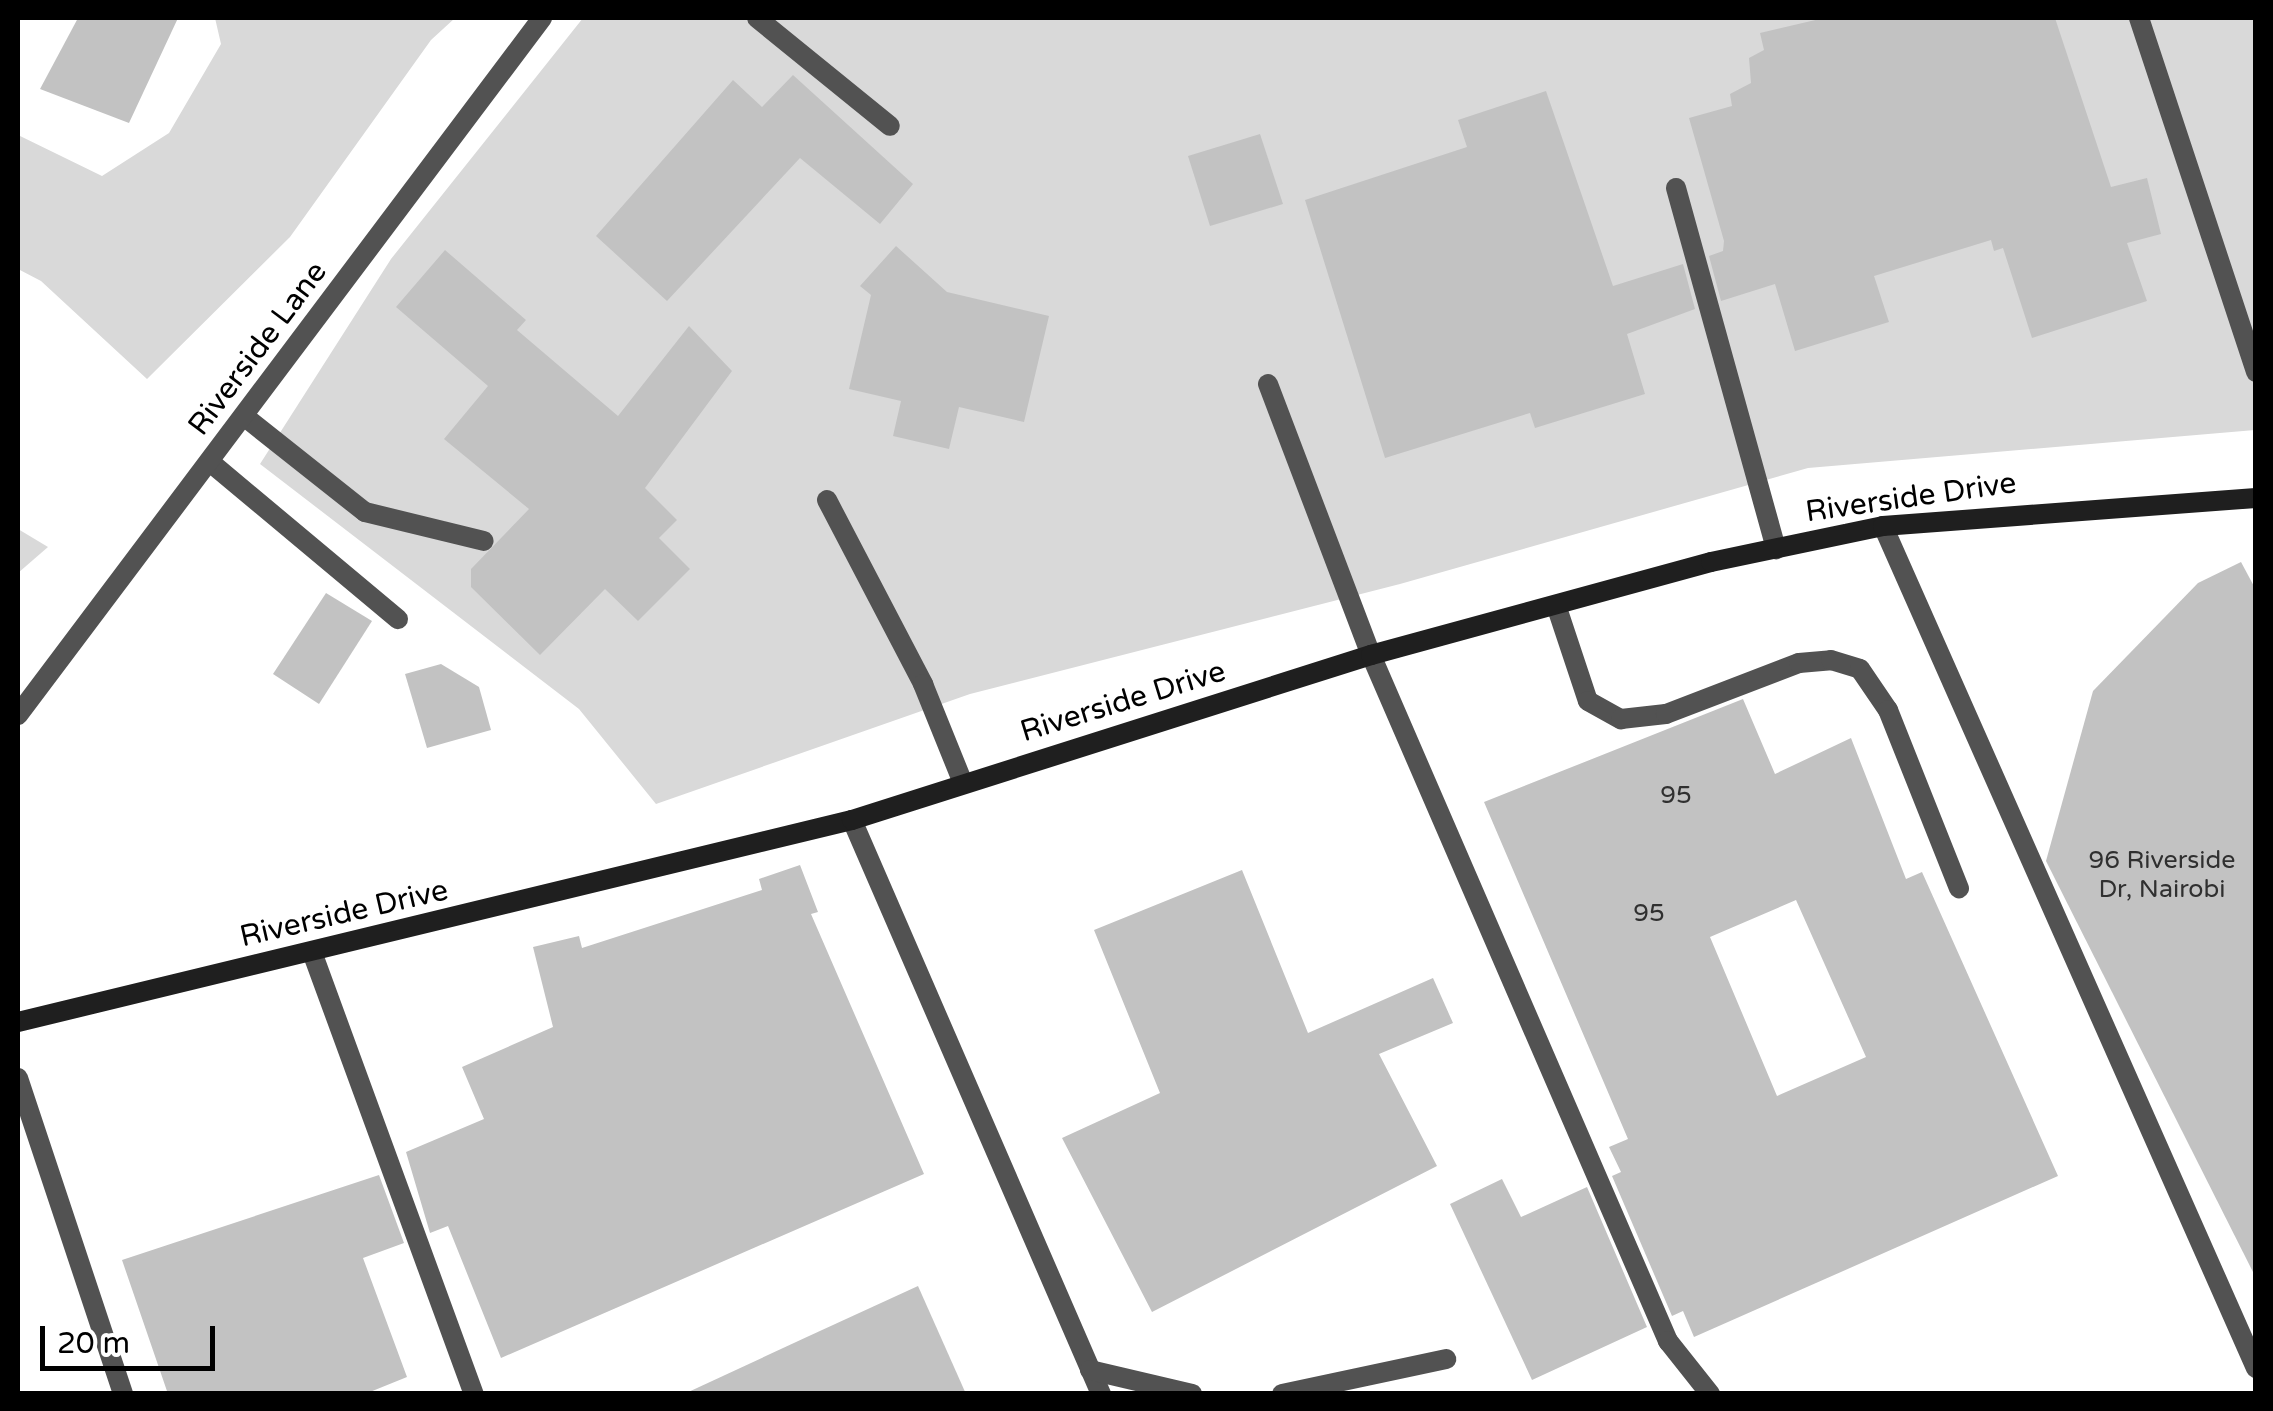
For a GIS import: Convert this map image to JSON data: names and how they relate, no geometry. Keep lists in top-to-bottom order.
{
  "streets": {
    "street": ["Riverside Lane", "Riverside Drive"]
  },
  "house_numbers": ["95", "96 Riverside Dr, Nairobi", "95"],
  "scale_bar": "20 m"
}
